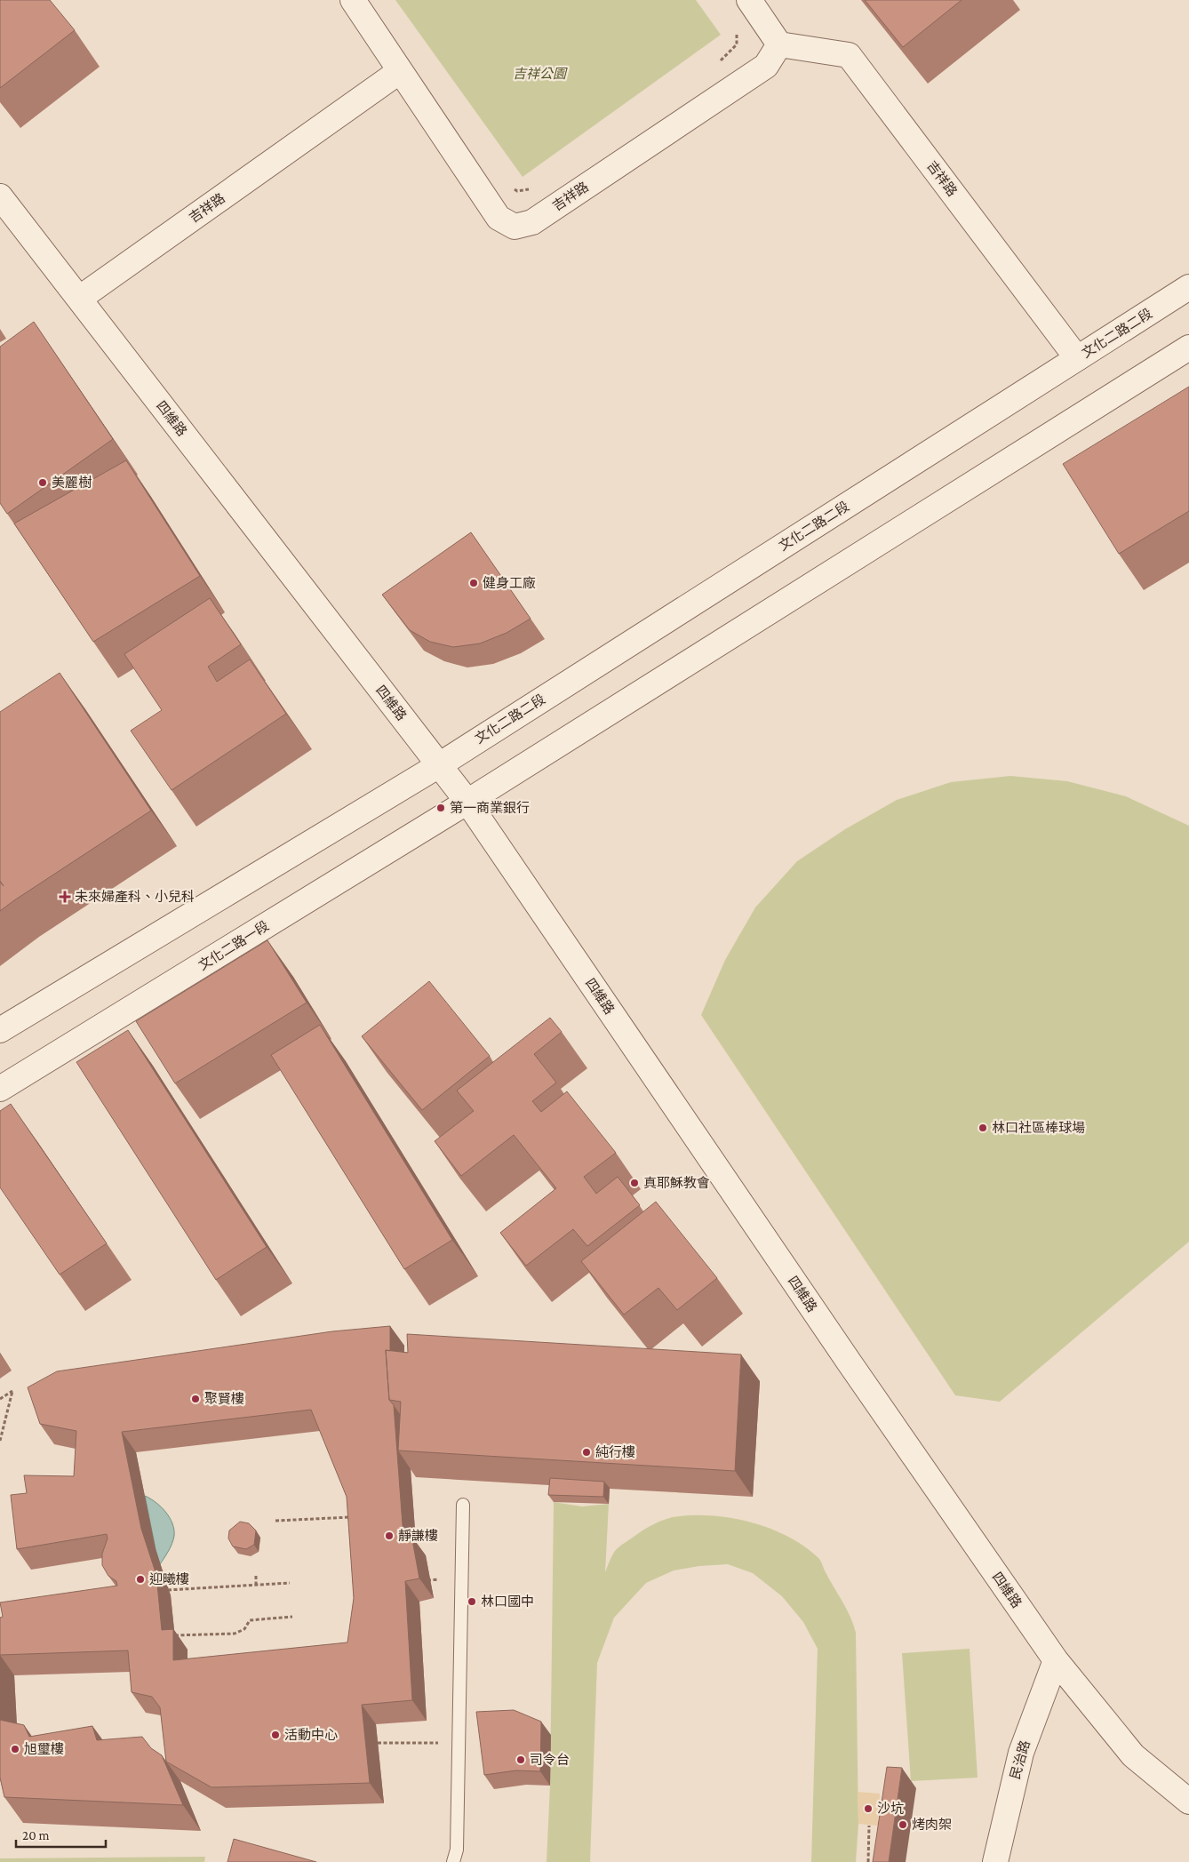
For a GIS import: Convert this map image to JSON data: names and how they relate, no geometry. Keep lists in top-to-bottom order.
{
  "streets": {
    "street": [
      "吉祥路",
      "文化二路二段",
      "四維路",
      "文化二路一段",
      "民治路"
    ]
  },
  "crossings": [
    ["吉祥路", "文化二路二段"],
    ["吉祥路", "四維路"],
    ["文化二路二段", "四維路"],
    ["四維路", "文化二路一段"],
    ["四維路", "民治路"]
  ],
  "parks": ["吉祥公園"],
  "places": {
    "other": [
      "美麗樹",
      "健身工廠",
      "第一商業銀行",
      "林口社區棒球場",
      "真耶穌教會",
      "聚賢樓",
      "純行樓",
      "靜謙樓",
      "迎曦樓",
      "林口國中",
      "活動中心",
      "旭璽樓",
      "司令台",
      "沙坑",
      "烤肉架"
    ],
    "health": ["未來婦產科、小兒科"]
  },
  "scale_bar": "20 m"
}
